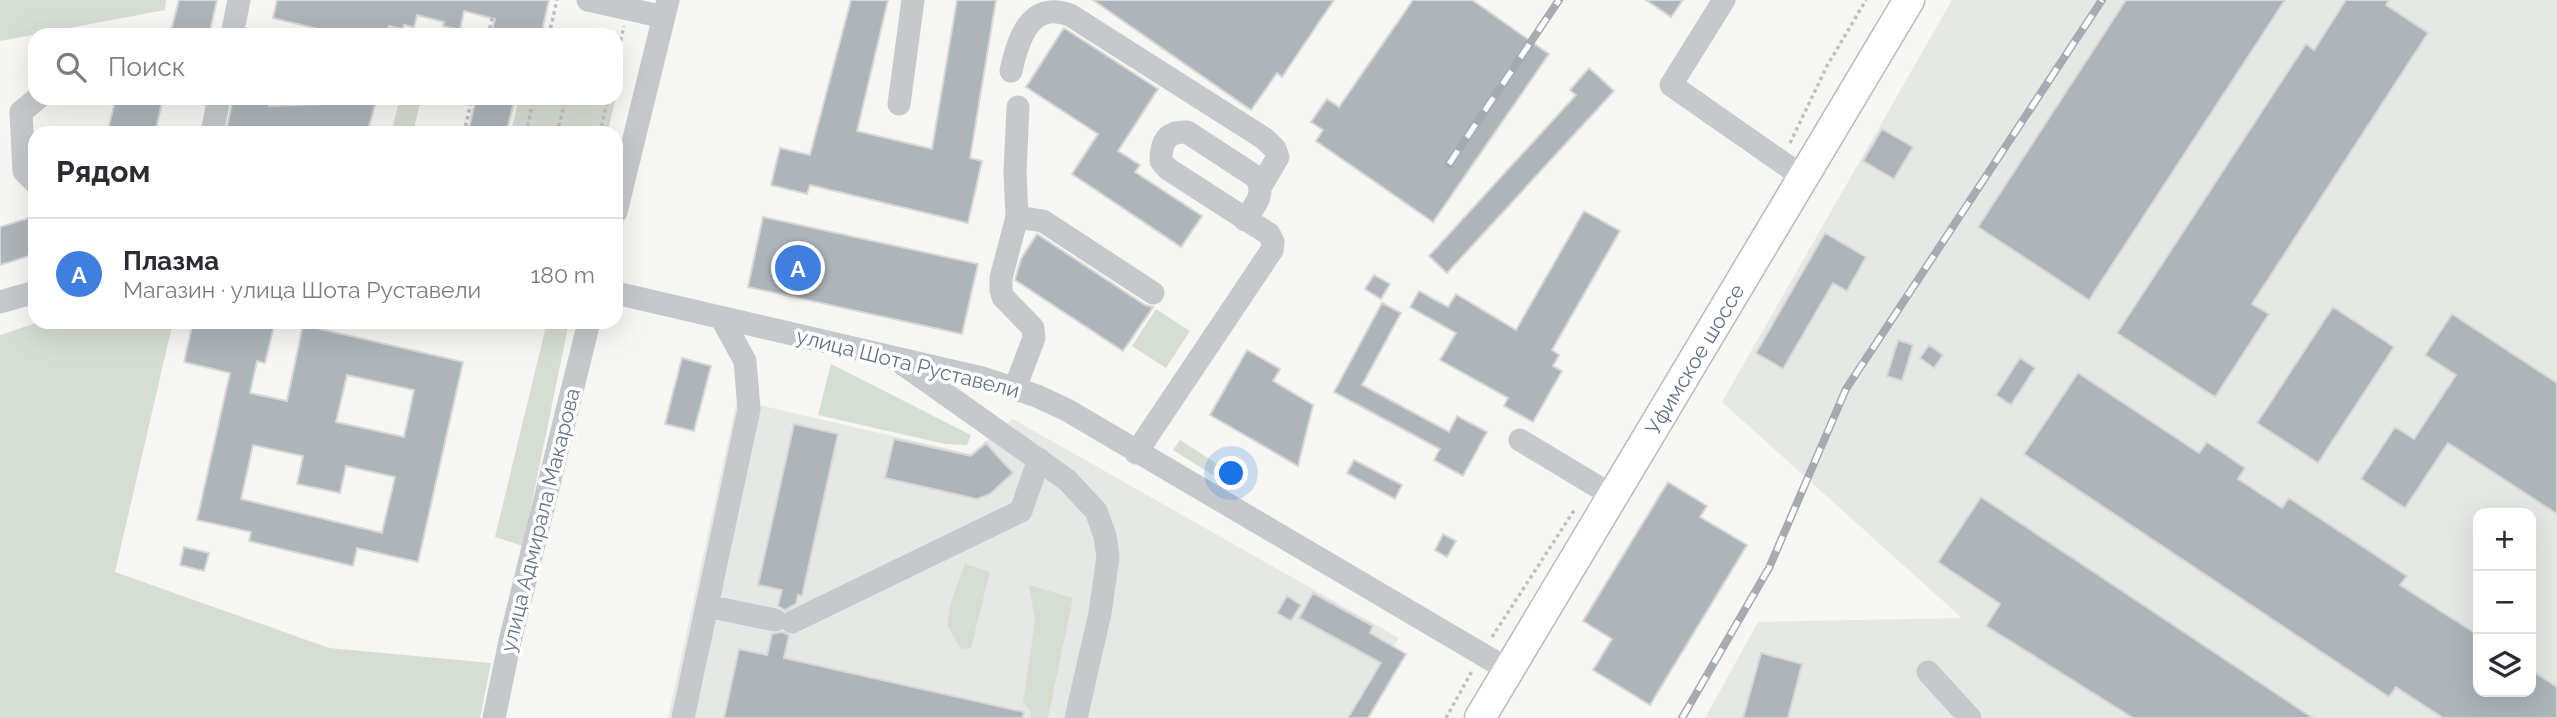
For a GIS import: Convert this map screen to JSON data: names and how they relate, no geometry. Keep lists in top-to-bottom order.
{
  "streets": {
    "main road": ["Уфимское шоссе"],
    "street": ["улица Шота Руставели", "улица Адмирала Макарова"]
  },
  "crossings": [
    ["Уфимское шоссе", "улица Шота Руставели"]
  ],
  "page": {
    "search": "Поиск",
    "heading": "Рядом",
    "list": [
      {
        "mark": "A",
        "name": "Плазма",
        "note": "Магазин · улица Шота Руставели",
        "value": "180 m"
      }
    ],
    "pins": "A",
    "map_buttons": ["+", "−"]
  }
}
